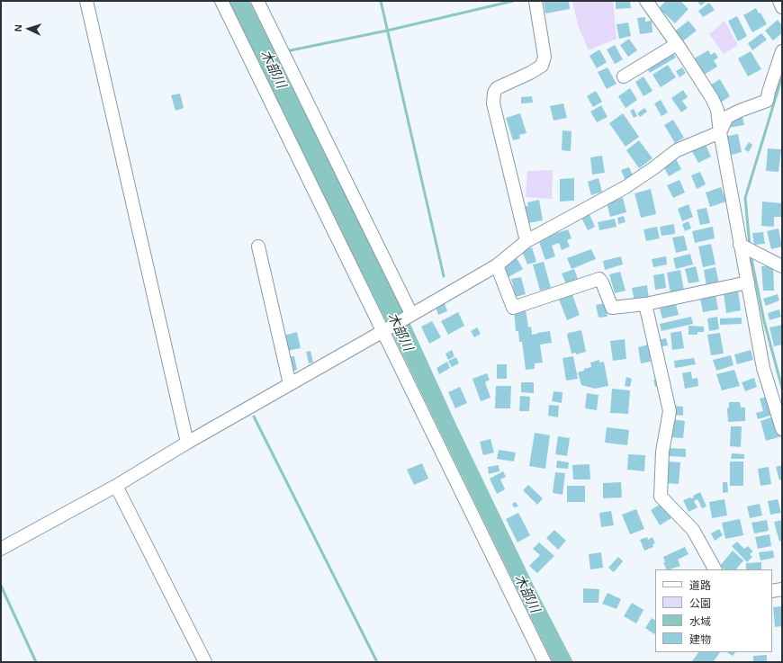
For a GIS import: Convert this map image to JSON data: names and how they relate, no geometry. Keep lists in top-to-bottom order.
{
  "water": ["木部川"],
  "legend": [
    "道路",
    "公園",
    "水域",
    "建物"
  ],
  "north": "left"
}
